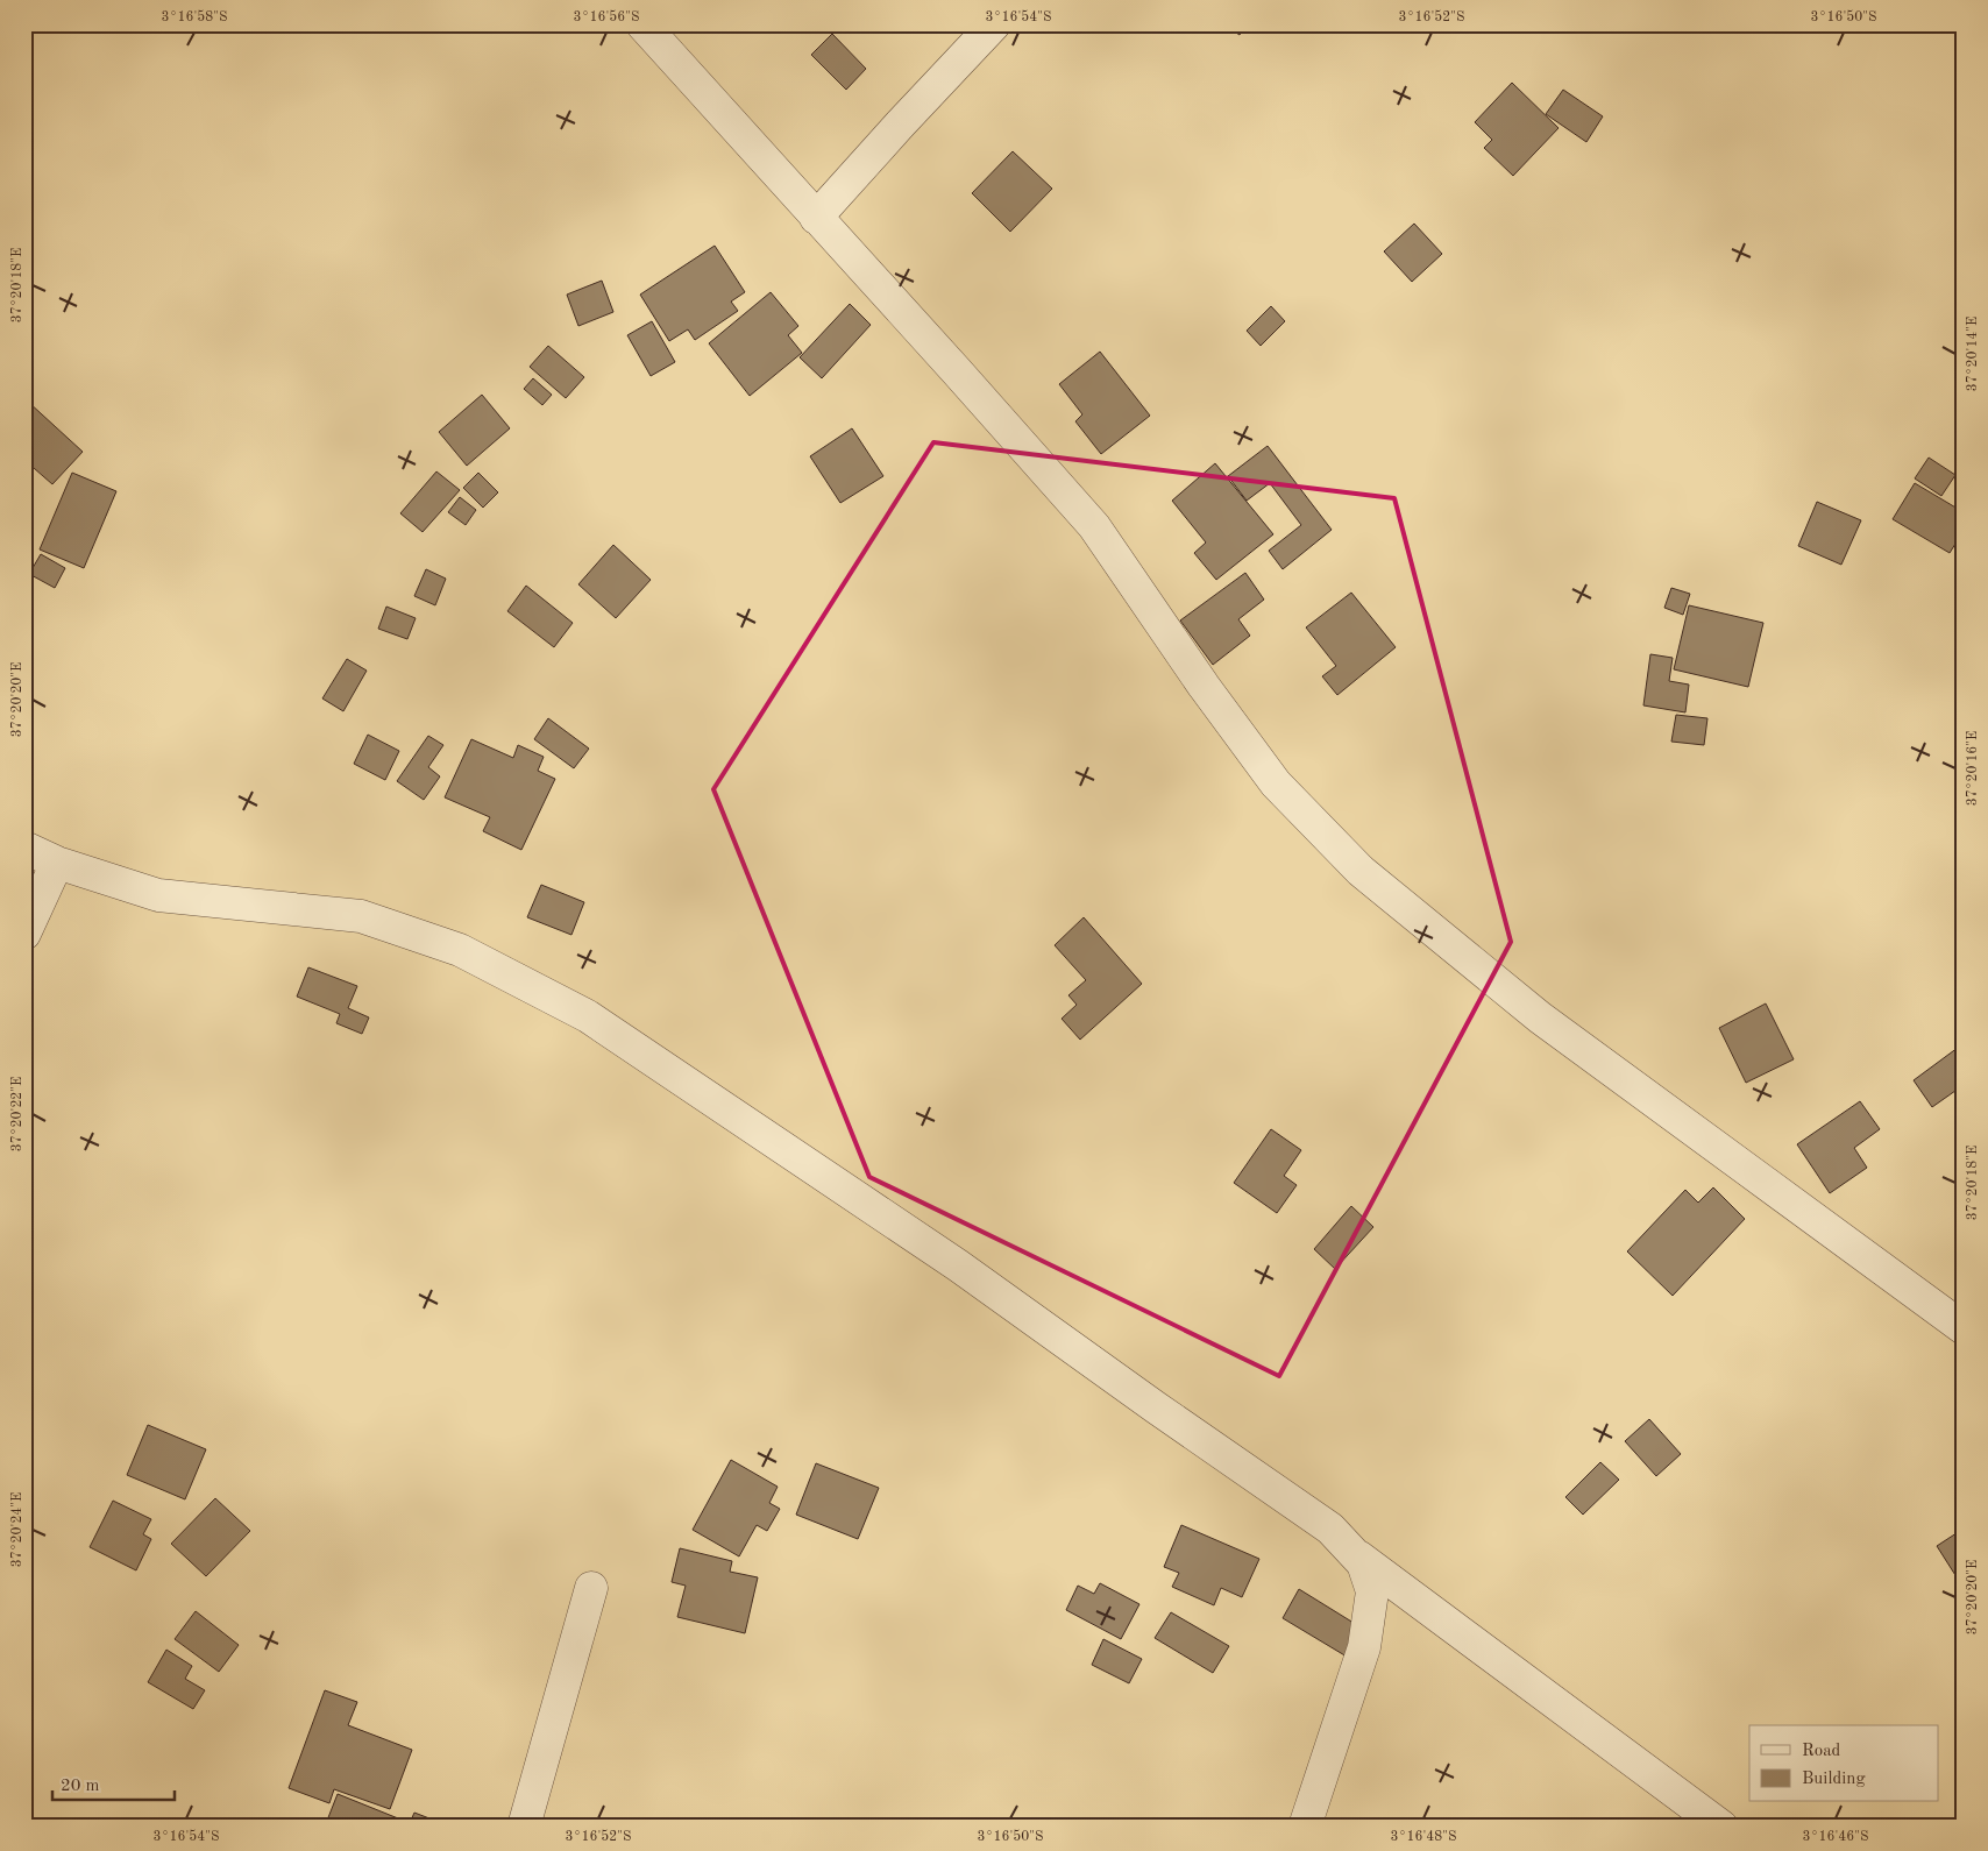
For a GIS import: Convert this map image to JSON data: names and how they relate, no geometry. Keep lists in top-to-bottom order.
{
  "legend": ["Road", "Building"],
  "scale_bar": "20 m",
  "coordinates": [
    "3°16'58\"S",
    "3°16'56\"S",
    "3°16'54\"S",
    "3°16'52\"S",
    "3°16'50\"S",
    "37°20'18\"E",
    "37°20'14\"E",
    "37°20'20\"E",
    "37°20'16\"E",
    "37°20'22\"E",
    "37°20'24\"E",
    "3°16'48\"S",
    "3°16'46\"S"
  ]
}
